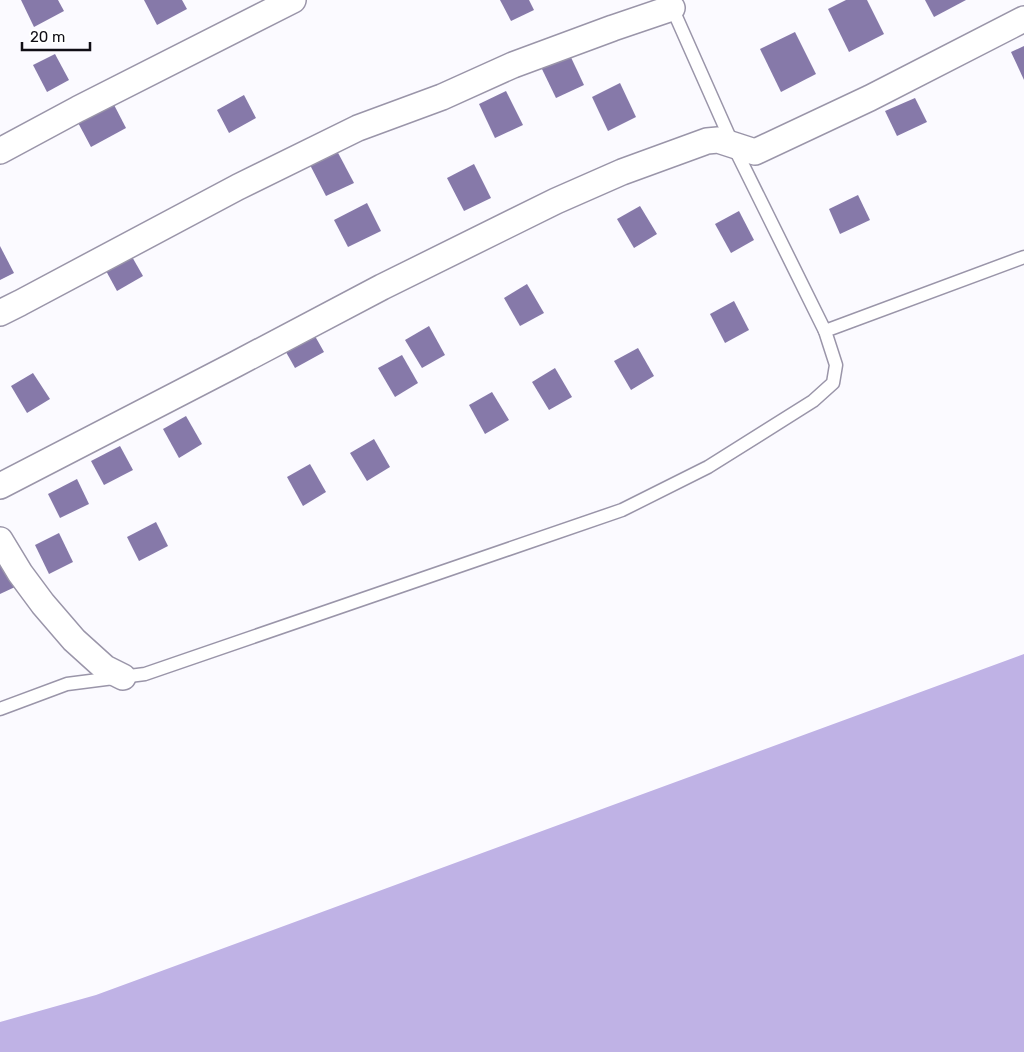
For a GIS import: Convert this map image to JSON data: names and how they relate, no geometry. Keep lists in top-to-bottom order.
{
  "scale_bar": "20 m"
}
